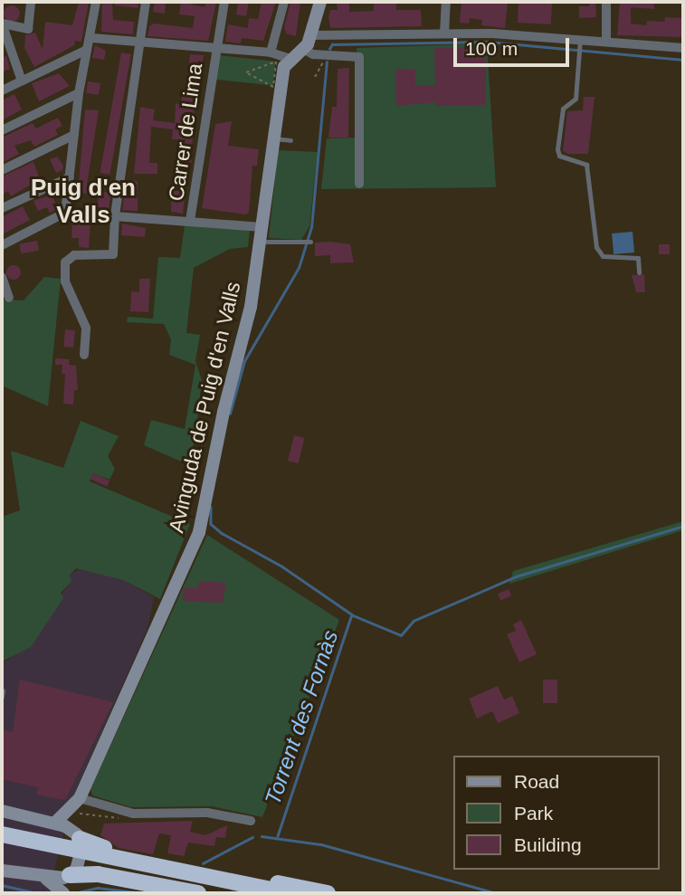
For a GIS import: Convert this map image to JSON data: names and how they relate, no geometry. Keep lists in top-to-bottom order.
{
  "streets": {
    "street": ["Carrer de Lima", "Avinguda de Puig d'en Valls"]
  },
  "districts": ["Puig d'en Valls"],
  "water": ["Torrent des Fornàs"],
  "legend": ["Road", "Park", "Building"],
  "scale_bar": "100 m"
}
